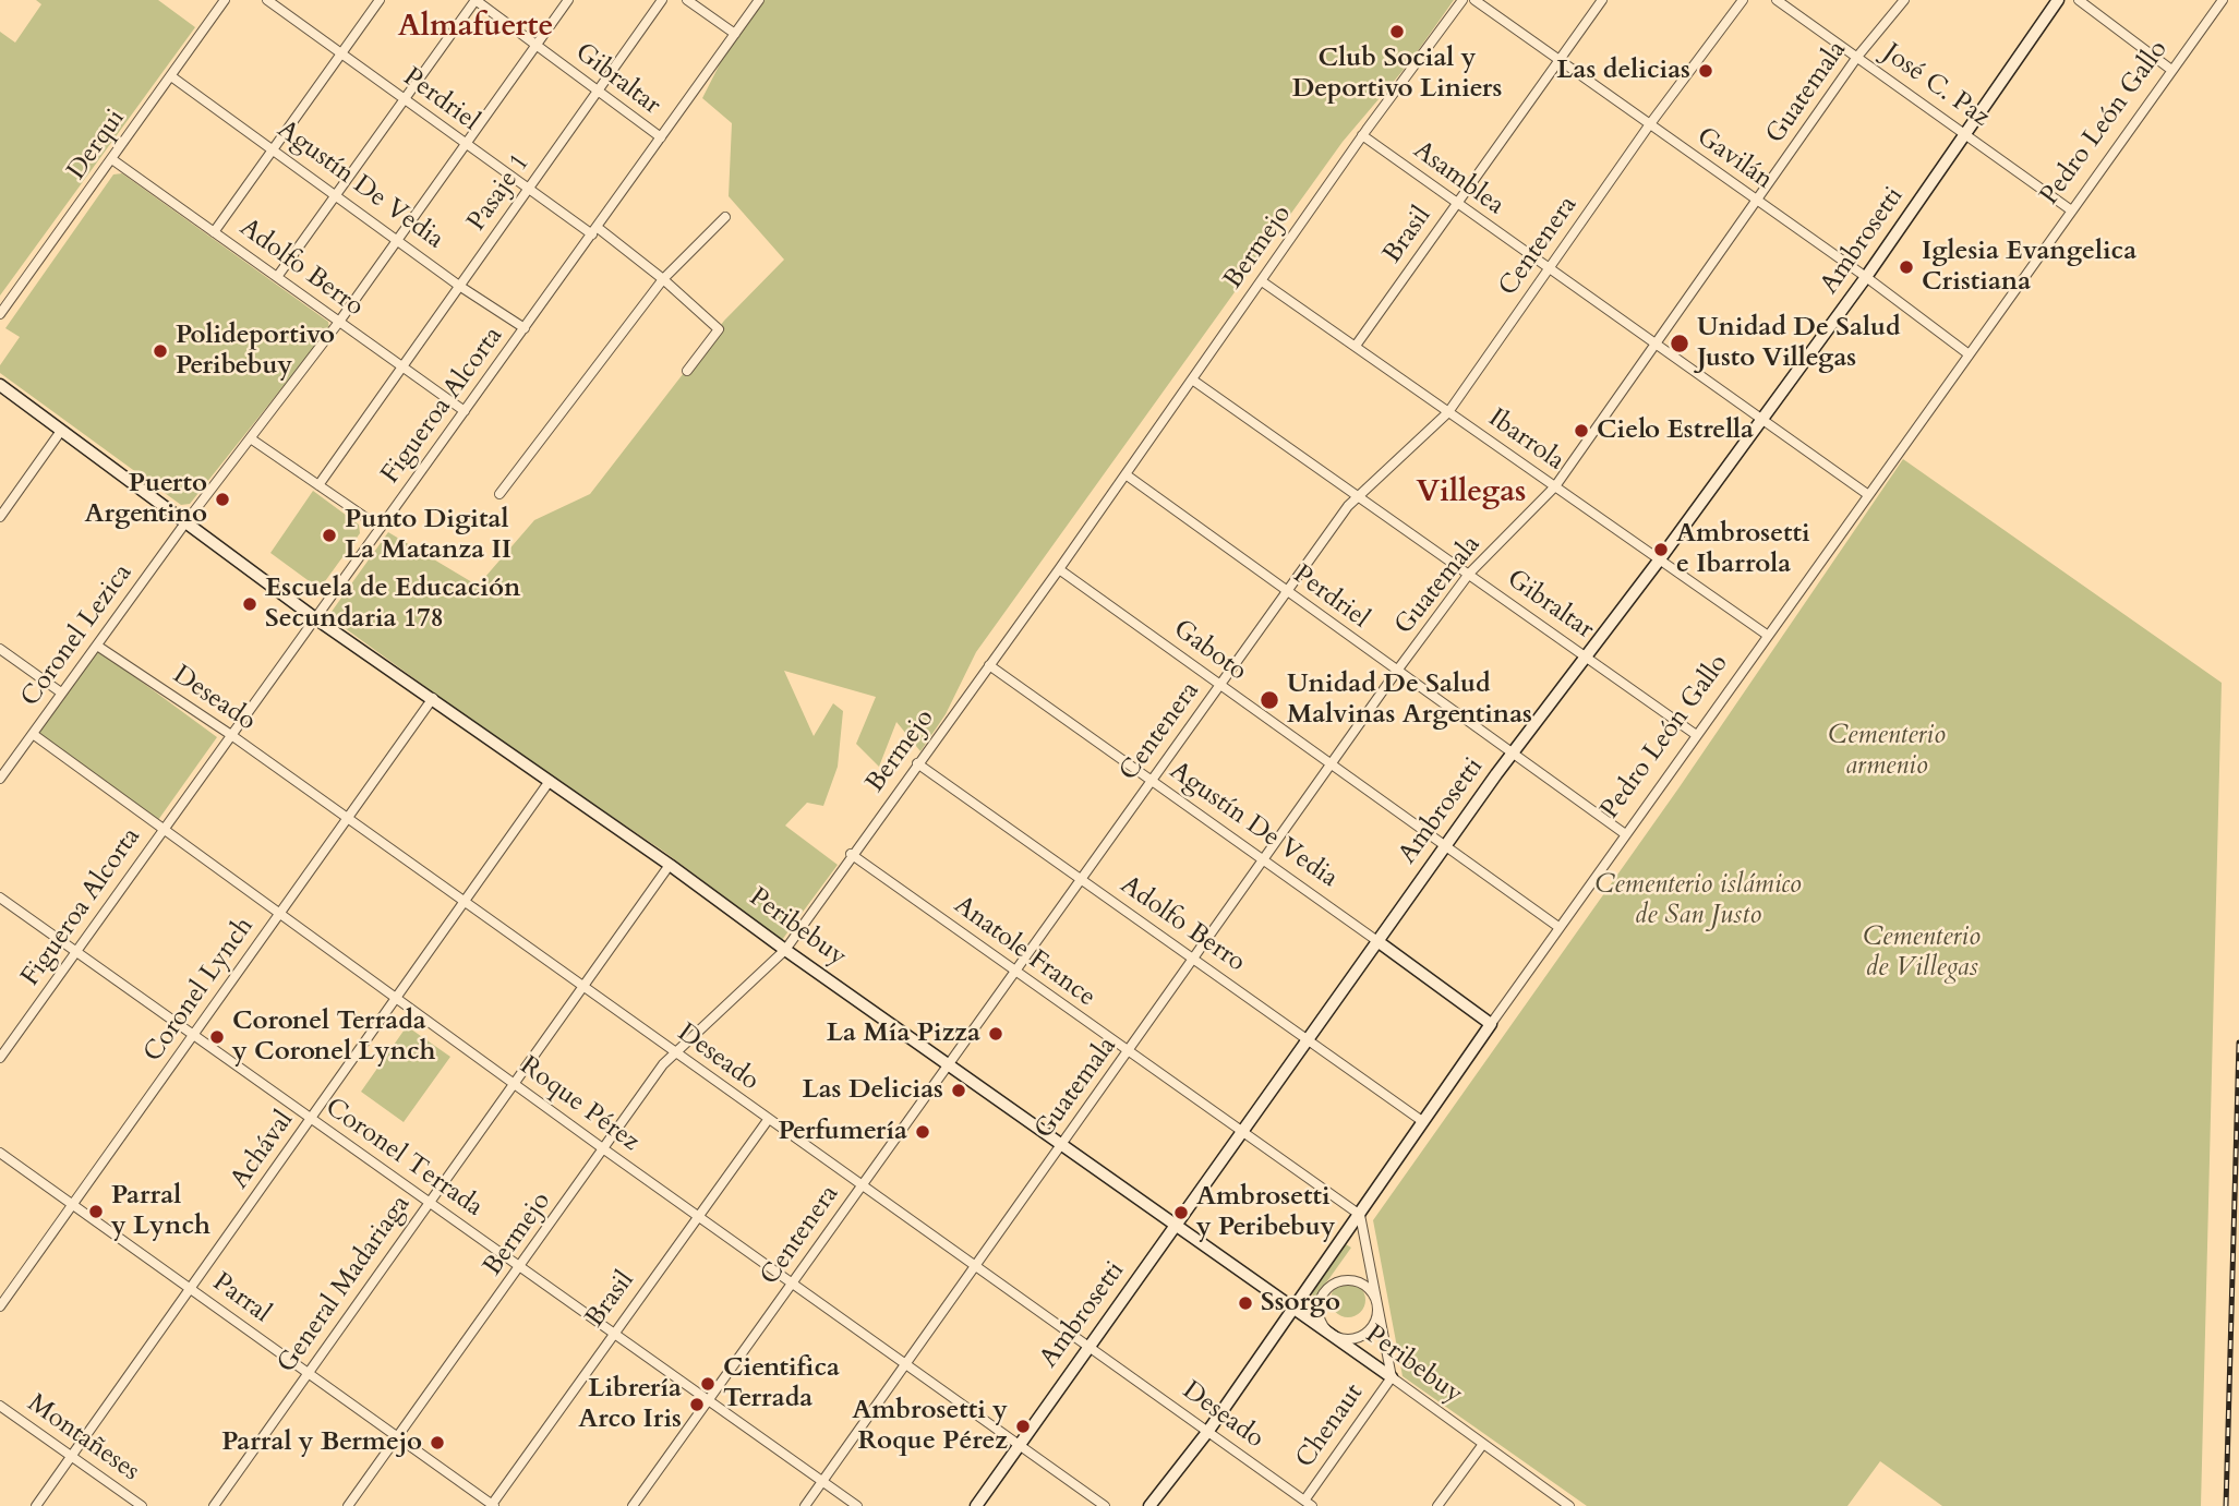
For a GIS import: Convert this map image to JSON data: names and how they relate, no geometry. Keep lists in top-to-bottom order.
{
  "streets": {
    "street": [
      "Gibraltar",
      "José C. Paz",
      "Guatemala",
      "Perdriel",
      "Pedro León Gallo",
      "Derqui",
      "Gavilán",
      "Asamblea",
      "Agustín De Vedia",
      "Pasaje 1",
      "Brasil",
      "Ambrosetti",
      "Centenera",
      "Bermejo",
      "Adolfo Berro",
      "Figueroa Alcorta",
      "Ibarrola",
      "Coronel Lezica",
      "Gaboto",
      "Deseado",
      "Peribebuy",
      "Anatole France",
      "Coronel Lynch",
      "Roque Pérez",
      "Achával",
      "Coronel Terrada",
      "General Madariaga",
      "Parral",
      "Chenaut",
      "Montañeses"
    ]
  },
  "crossings": [
    ["Gibraltar", "Guatemala"],
    ["Gibraltar", "Pedro León Gallo"],
    ["Gibraltar", "Pasaje 1"],
    ["Gibraltar", "Ambrosetti"],
    ["Gibraltar", "Centenera"],
    ["Gibraltar", "Bermejo"],
    ["Gibraltar", "Figueroa Alcorta"],
    ["Gibraltar", "Coronel Lezica"],
    ["José C. Paz", "Guatemala"],
    ["José C. Paz", "Pedro León Gallo"],
    ["José C. Paz", "Ambrosetti"],
    ["Guatemala", "Perdriel"],
    ["Guatemala", "Gavilán"],
    ["Guatemala", "Asamblea"],
    ["Guatemala", "Agustín De Vedia"],
    ["Guatemala", "Adolfo Berro"],
    ["Guatemala", "Ibarrola"],
    ["Guatemala", "Gaboto"],
    ["Guatemala", "Deseado"],
    ["Guatemala", "Peribebuy"],
    ["Guatemala", "Anatole France"],
    ["Guatemala", "Roque Pérez"],
    ["Guatemala", "Coronel Terrada"],
    ["Perdriel", "Pedro León Gallo"],
    ["Perdriel", "Pasaje 1"],
    ["Perdriel", "Ambrosetti"],
    ["Perdriel", "Centenera"],
    ["Perdriel", "Bermejo"],
    ["Perdriel", "Figueroa Alcorta"],
    ["Perdriel", "Coronel Lezica"],
    ["Pedro León Gallo", "Gavilán"],
    ["Pedro León Gallo", "Asamblea"],
    ["Pedro León Gallo", "Agustín De Vedia"],
    ["Pedro León Gallo", "Adolfo Berro"],
    ["Pedro León Gallo", "Ibarrola"],
    ["Pedro León Gallo", "Gaboto"],
    ["Pedro León Gallo", "Deseado"],
    ["Pedro León Gallo", "Peribebuy"],
    ["Pedro León Gallo", "Anatole France"],
    ["Derqui", "Agustín De Vedia"],
    ["Derqui", "Adolfo Berro"],
    ["Gavilán", "Brasil"],
    ["Gavilán", "Ambrosetti"],
    ["Gavilán", "Centenera"],
    ["Asamblea", "Brasil"],
    ["Asamblea", "Ambrosetti"],
    ["Asamblea", "Centenera"],
    ["Asamblea", "Bermejo"],
    ["Agustín De Vedia", "Pasaje 1"],
    ["Agustín De Vedia", "Ambrosetti"],
    ["Agustín De Vedia", "Centenera"],
    ["Agustín De Vedia", "Bermejo"],
    ["Agustín De Vedia", "Figueroa Alcorta"],
    ["Agustín De Vedia", "Coronel Lezica"],
    ["Pasaje 1", "Adolfo Berro"],
    ["Brasil", "Ibarrola"],
    ["Brasil", "Deseado"],
    ["Brasil", "Roque Pérez"],
    ["Brasil", "Coronel Terrada"],
    ["Brasil", "Parral"],
    ["Ambrosetti", "Adolfo Berro"],
    ["Ambrosetti", "Ibarrola"],
    ["Ambrosetti", "Gaboto"],
    ["Ambrosetti", "Deseado"],
    ["Ambrosetti", "Peribebuy"],
    ["Ambrosetti", "Anatole France"],
    ["Ambrosetti", "Roque Pérez"],
    ["Centenera", "Adolfo Berro"],
    ["Centenera", "Ibarrola"],
    ["Centenera", "Gaboto"],
    ["Centenera", "Deseado"],
    ["Centenera", "Peribebuy"],
    ["Centenera", "Anatole France"],
    ["Centenera", "Roque Pérez"],
    ["Centenera", "Coronel Terrada"],
    ["Bermejo", "Adolfo Berro"],
    ["Bermejo", "Ibarrola"],
    ["Bermejo", "Gaboto"],
    ["Bermejo", "Deseado"],
    ["Bermejo", "Peribebuy"],
    ["Bermejo", "Anatole France"],
    ["Bermejo", "Roque Pérez"],
    ["Bermejo", "Coronel Terrada"],
    ["Bermejo", "Parral"],
    ["Adolfo Berro", "Figueroa Alcorta"],
    ["Adolfo Berro", "Coronel Lezica"],
    ["Figueroa Alcorta", "Deseado"],
    ["Figueroa Alcorta", "Peribebuy"],
    ["Figueroa Alcorta", "Roque Pérez"],
    ["Figueroa Alcorta", "Coronel Terrada"],
    ["Coronel Lezica", "Deseado"],
    ["Coronel Lezica", "Peribebuy"],
    ["Coronel Lezica", "Roque Pérez"],
    ["Deseado", "Coronel Lynch"],
    ["Deseado", "Achával"],
    ["Deseado", "General Madariaga"],
    ["Deseado", "Chenaut"],
    ["Peribebuy", "Coronel Lynch"],
    ["Peribebuy", "Achával"],
    ["Peribebuy", "General Madariaga"],
    ["Peribebuy", "Chenaut"],
    ["Coronel Lynch", "Roque Pérez"],
    ["Coronel Lynch", "Coronel Terrada"],
    ["Coronel Lynch", "Parral"],
    ["Roque Pérez", "Achával"],
    ["Roque Pérez", "General Madariaga"],
    ["Achával", "Coronel Terrada"],
    ["Achával", "Parral"],
    ["Achával", "Montañeses"],
    ["Coronel Terrada", "General Madariaga"],
    ["General Madariaga", "Parral"]
  ],
  "districts": ["Almafuerte", "Villegas"],
  "parks": ["Cementerio armenio", "Cementerio islámico de San Justo", "Cementerio de Villegas"],
  "places": [
    "Club Social y Deportivo Liniers",
    "Las delicias",
    "Iglesia Evangelica Cristiana",
    "Unidad De Salud Justo Villegas",
    "Polideportivo Peribebuy",
    "Cielo Estrella",
    "Puerto Argentino",
    "Punto Digital La Matanza II",
    "Ambrosetti e Ibarrola",
    "Escuela de Educación Secundaria 178",
    "Unidad De Salud Malvinas Argentinas",
    "La Mía Pizza",
    "Coronel Terrada y Coronel Lynch",
    "Las Delicias",
    "Perfumería",
    "Parral y Lynch",
    "Ambrosetti y Peribebuy",
    "Ssorgo",
    "Cientifica Terrada",
    "Librería Arco Iris",
    "Ambrosetti y Roque Pérez",
    "Parral y Bermejo"
  ]
}
